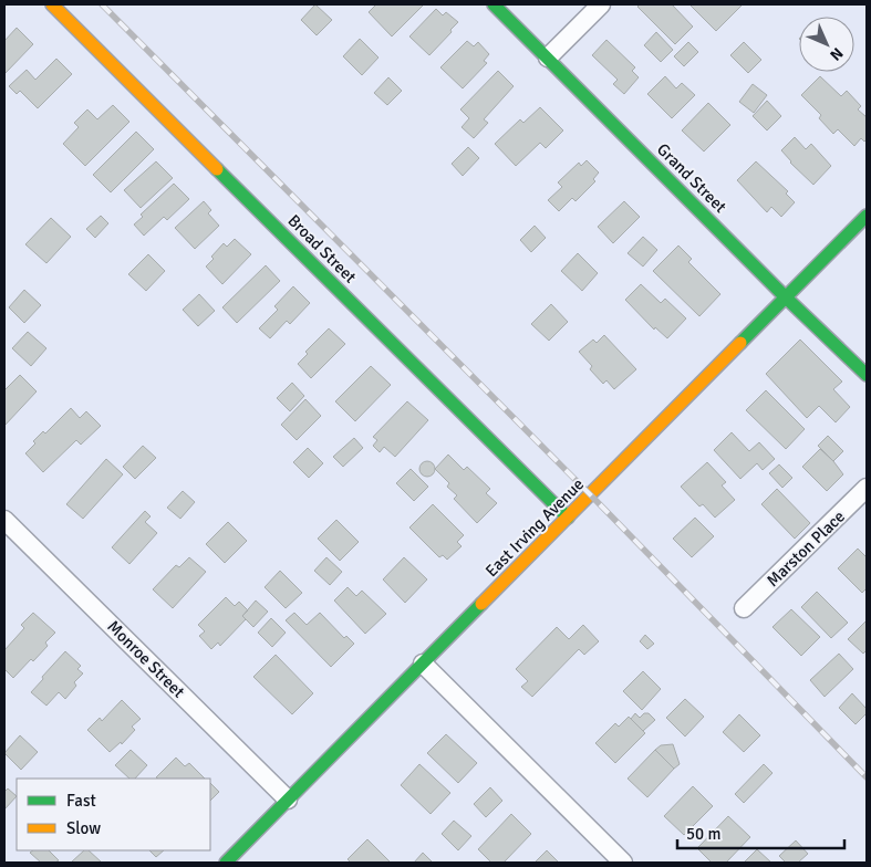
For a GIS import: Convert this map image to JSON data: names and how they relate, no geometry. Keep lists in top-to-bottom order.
{
  "streets": {
    "street": [
      "Grand Street",
      "Broad Street",
      "East Irving Avenue",
      "Marston Place",
      "Monroe Street"
    ]
  },
  "crossings": [
    ["Grand Street", "East Irving Avenue"],
    ["Broad Street", "East Irving Avenue"],
    ["East Irving Avenue", "Monroe Street"]
  ],
  "legend": ["Fast", "Slow"],
  "scale_bar": "50 m",
  "north": "bottom right"
}
